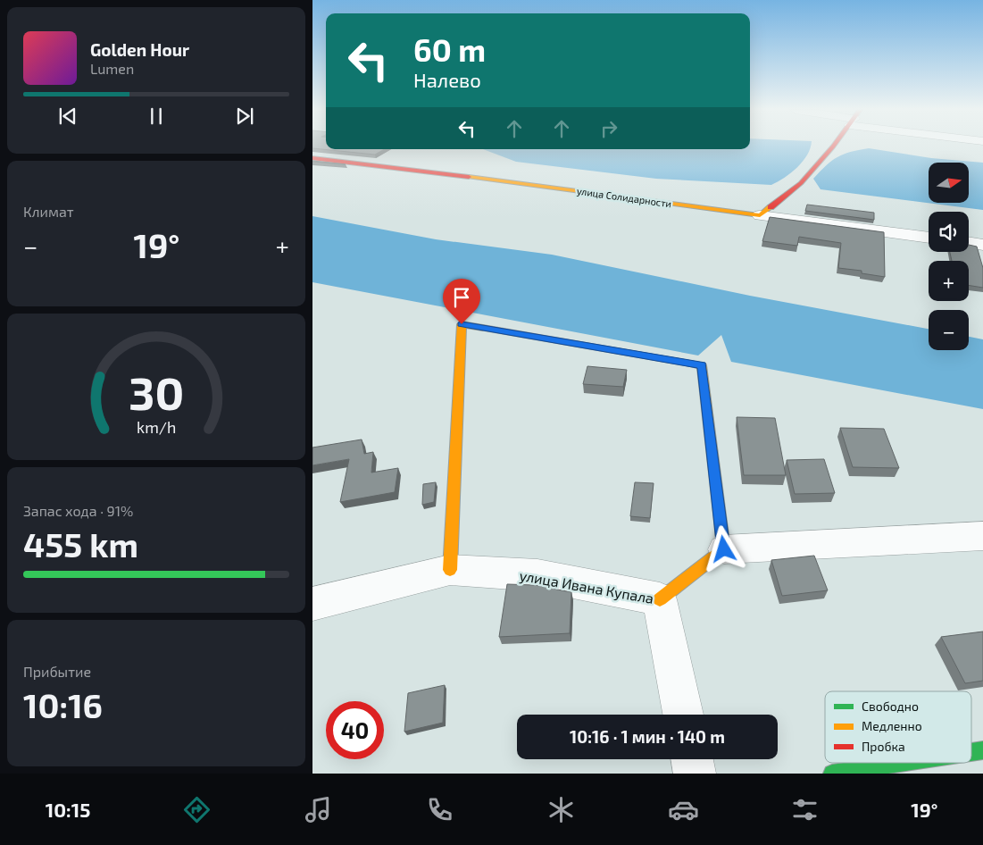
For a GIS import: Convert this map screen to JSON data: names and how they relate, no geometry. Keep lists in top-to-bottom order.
{
  "streets": {
    "street": ["улица Солидарности", "улица Ивана Купала"]
  },
  "legend": ["Свободно", "Медленно", "Пробка"],
  "north": "right",
  "page": {
    "turn": ["60 m", "Налево"],
    "song": ["Golden Hour", "Lumen"],
    "tile": [
      "Климат",
      ["Запас хода · 91%", "455 km"],
      ["Прибытие", "10:16"]
    ],
    "map_buttons": ["+", "−"],
    "heat": ["−", "19°", "+"],
    "limit": "40",
    "trip": "10:16 · 1 мин · 140 m",
    "tabs": ["10:15", "19°"],
    "gauge": ["30", "km/h"]
  }
}
